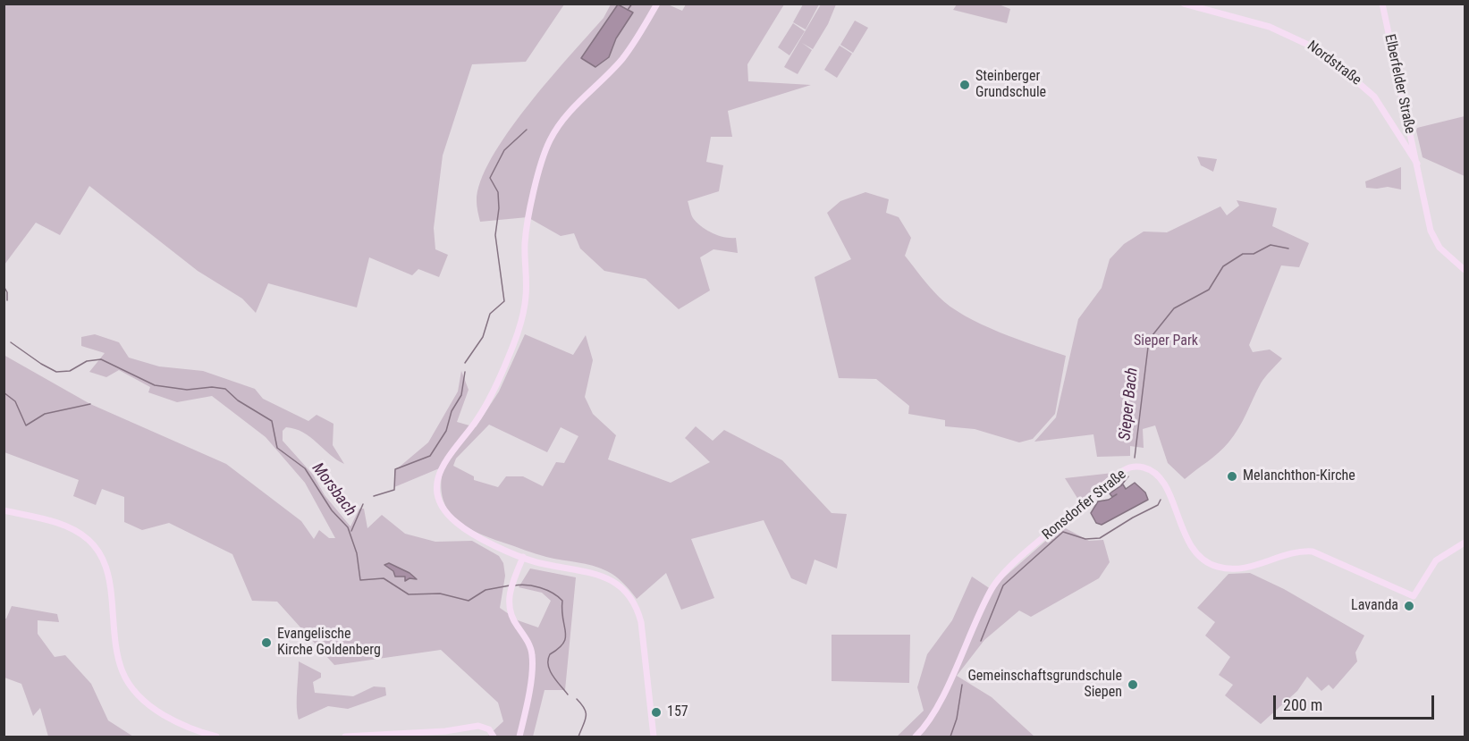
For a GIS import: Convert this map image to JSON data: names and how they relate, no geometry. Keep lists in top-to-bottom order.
{
  "streets": {
    "main road": ["Nordstraße", "Elberfelder Straße", "Ronsdorfer Straße"]
  },
  "crossings": [
    ["Nordstraße", "Elberfelder Straße"]
  ],
  "water": ["Sieper Bach", "Morsbach"],
  "parks": ["Sieper Park"],
  "places": [
    "Steinberger Grundschule",
    "Melanchthon-Kirche",
    "Lavanda",
    "Evangelische Kirche Goldenberg",
    "Gemeinschaftsgrundschule Siepen",
    "157"
  ],
  "scale_bar": "200 m"
}
